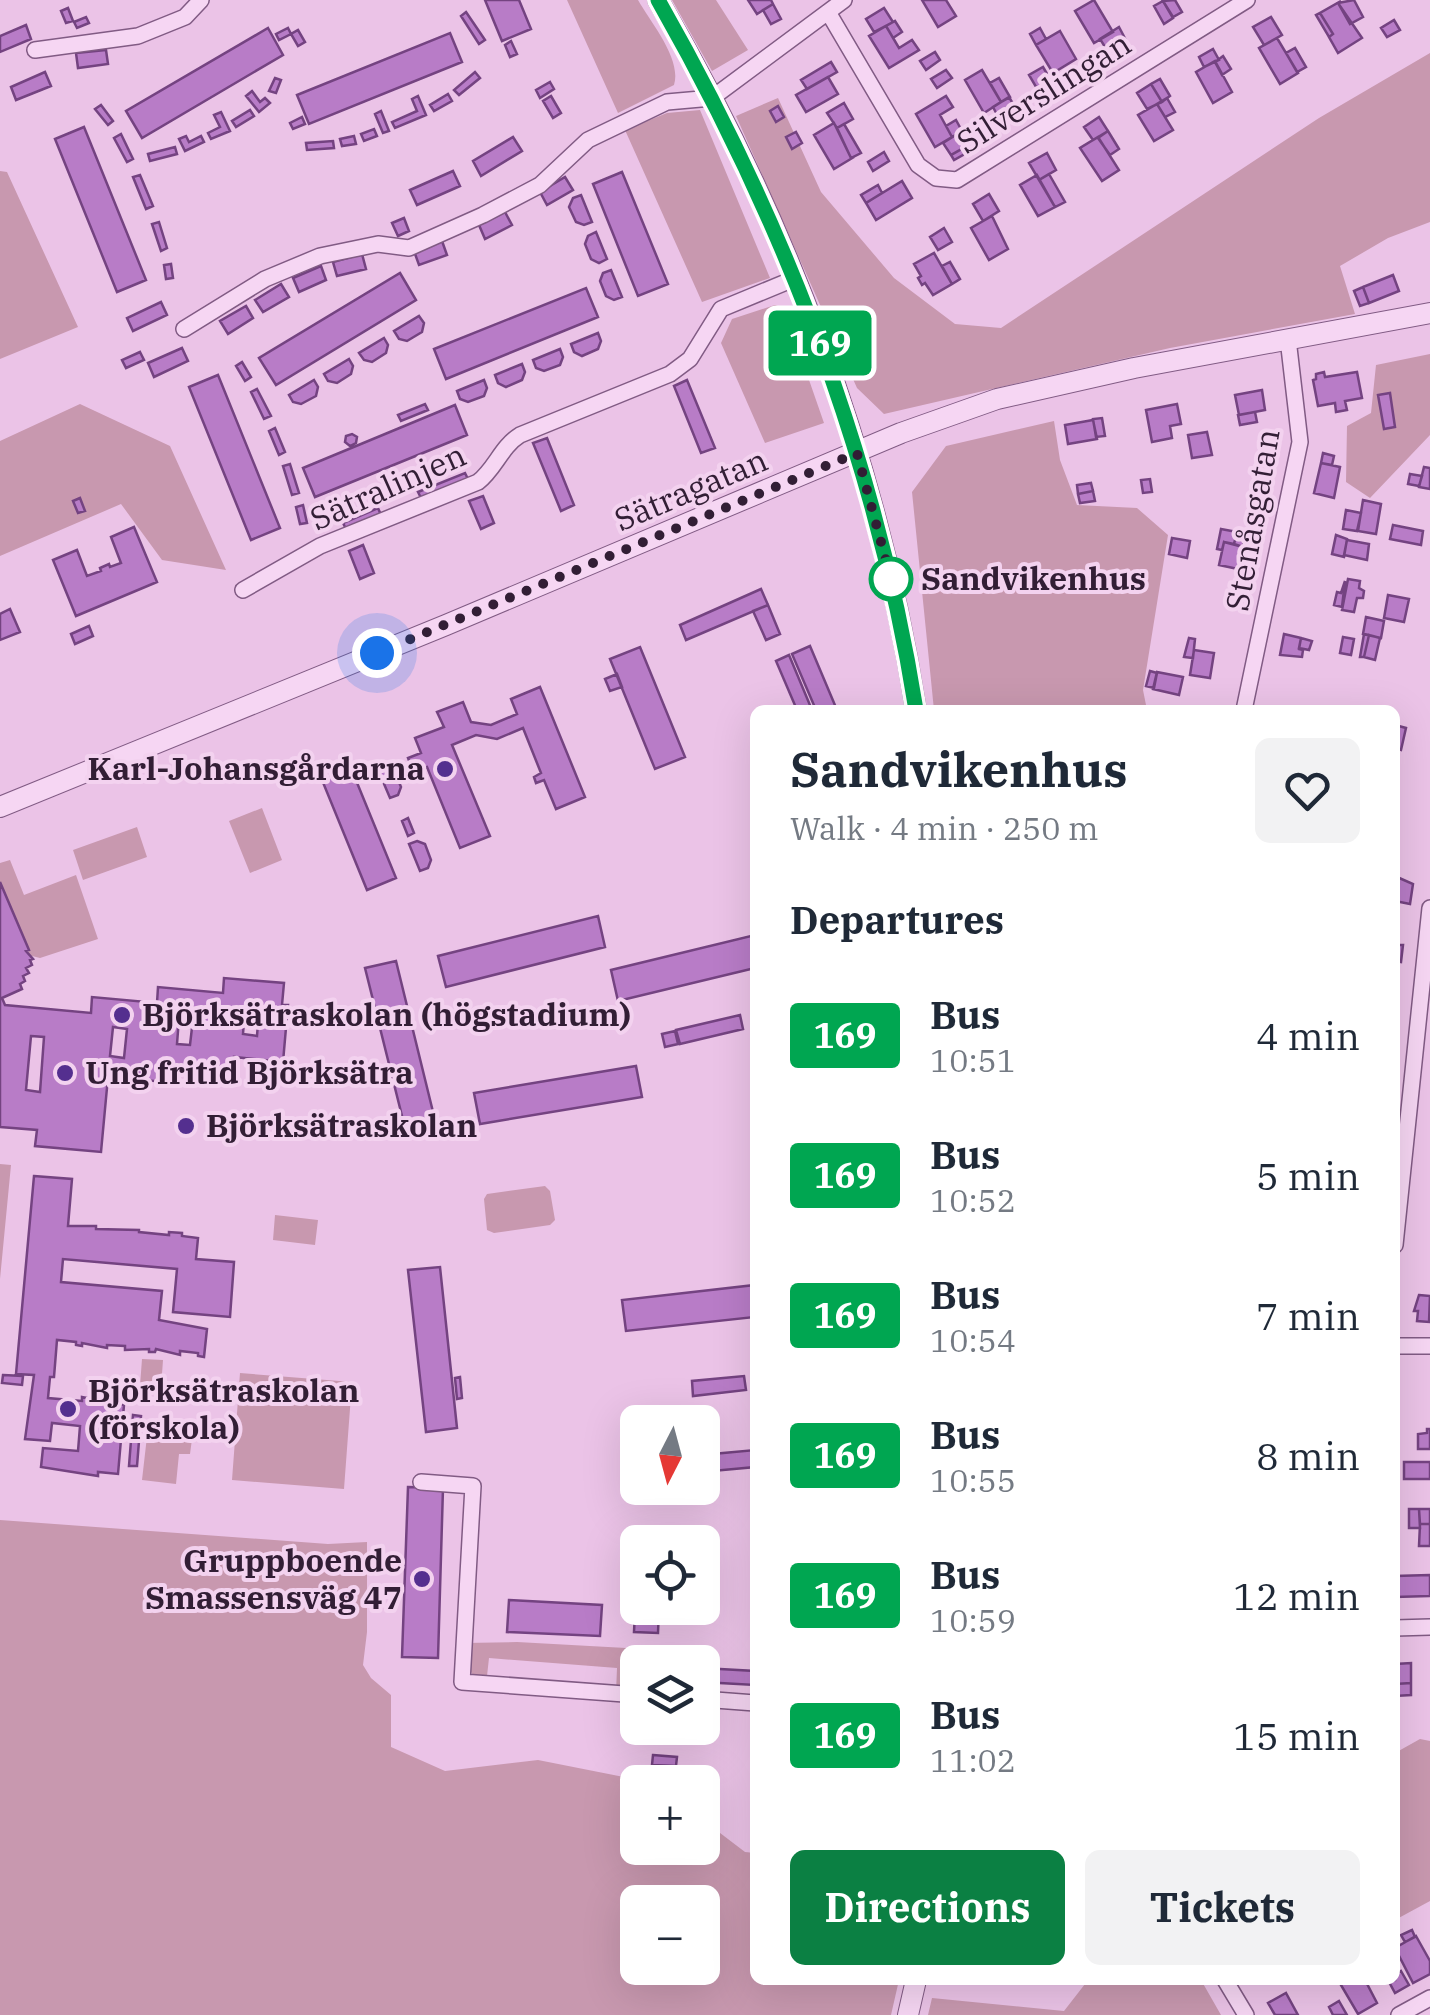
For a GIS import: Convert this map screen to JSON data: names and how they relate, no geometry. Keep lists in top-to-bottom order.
{
  "streets": {
    "street": [
      "Silverslingan",
      "Sätralinjen",
      "Sätragatan",
      "Stenåsgatan"
    ]
  },
  "crossings": [
    ["Sätragatan", "Stenåsgatan"]
  ],
  "places": [
    "Sandvikenhus",
    "Karl-Johansgårdarna",
    "Björksätraskolan (högstadium)",
    "Ung fritid Björksätra",
    "Björksätraskolan",
    "Björksätraskolan (förskola)",
    "Gruppboende Smassensväg 47"
  ],
  "lines": ["bus line 169"],
  "north": "bottom",
  "page": {
    "on_map": "169",
    "heading": [
      ["Sandvikenhus", "Walk · 4 min · 250 m"],
      "Departures"
    ],
    "list": [
      {
        "mark": "169",
        "name": "Bus",
        "note": "10:51",
        "value": "4 min"
      },
      {
        "mark": "169",
        "name": "Bus",
        "note": "10:52",
        "value": "5 min"
      },
      {
        "mark": "169",
        "name": "Bus",
        "note": "10:54",
        "value": "7 min"
      },
      {
        "mark": "169",
        "name": "Bus",
        "note": "10:55",
        "value": "8 min"
      },
      {
        "mark": "169",
        "name": "Bus",
        "note": "10:59",
        "value": "12 min"
      },
      {
        "mark": "169",
        "name": "Bus",
        "note": "11:02",
        "value": "15 min"
      }
    ],
    "map_buttons": ["+", "−"],
    "buttons": ["Directions", "Tickets"]
  }
}
